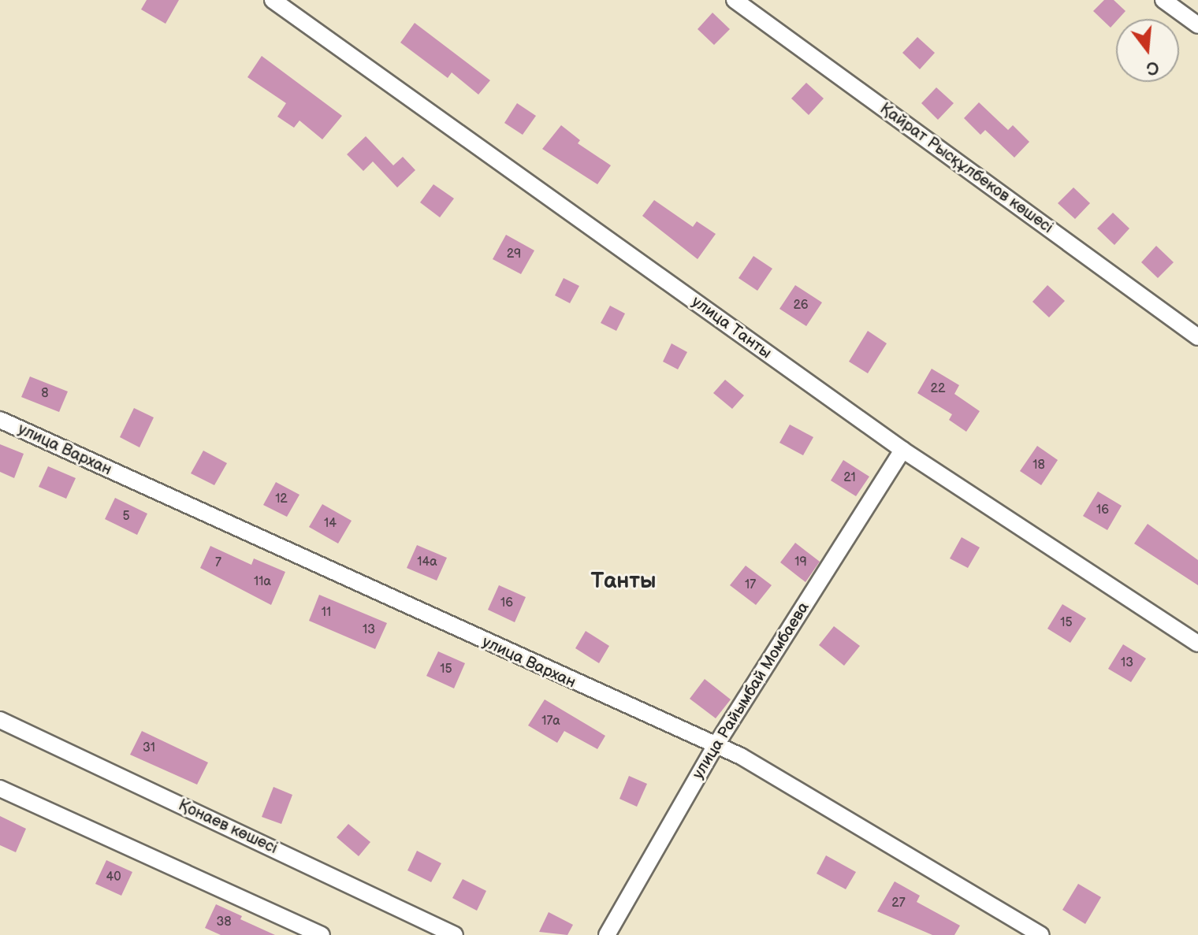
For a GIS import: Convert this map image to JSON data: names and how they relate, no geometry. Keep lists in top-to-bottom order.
{
  "streets": {
    "street": [
      "Қайрат Рысқұлбеков көшесі",
      "улица Танты",
      "улица Вархан",
      "улица Райымбай Момбаева",
      "Қонаев көшесі"
    ]
  },
  "crossings": [
    ["улица Танты", "улица Райымбай Момбаева"],
    ["улица Вархан", "улица Райымбай Момбаева"]
  ],
  "districts": ["Танты"],
  "house_numbers": [
    "29",
    "26",
    "22",
    "8",
    "18",
    "21",
    "12",
    "16",
    "5",
    "14",
    "14а",
    "19",
    "7",
    "11а",
    "17",
    "16",
    "11",
    "15",
    "13",
    "13",
    "15",
    "17а",
    "31",
    "40",
    "27",
    "38"
  ],
  "north": "bottom"
}
